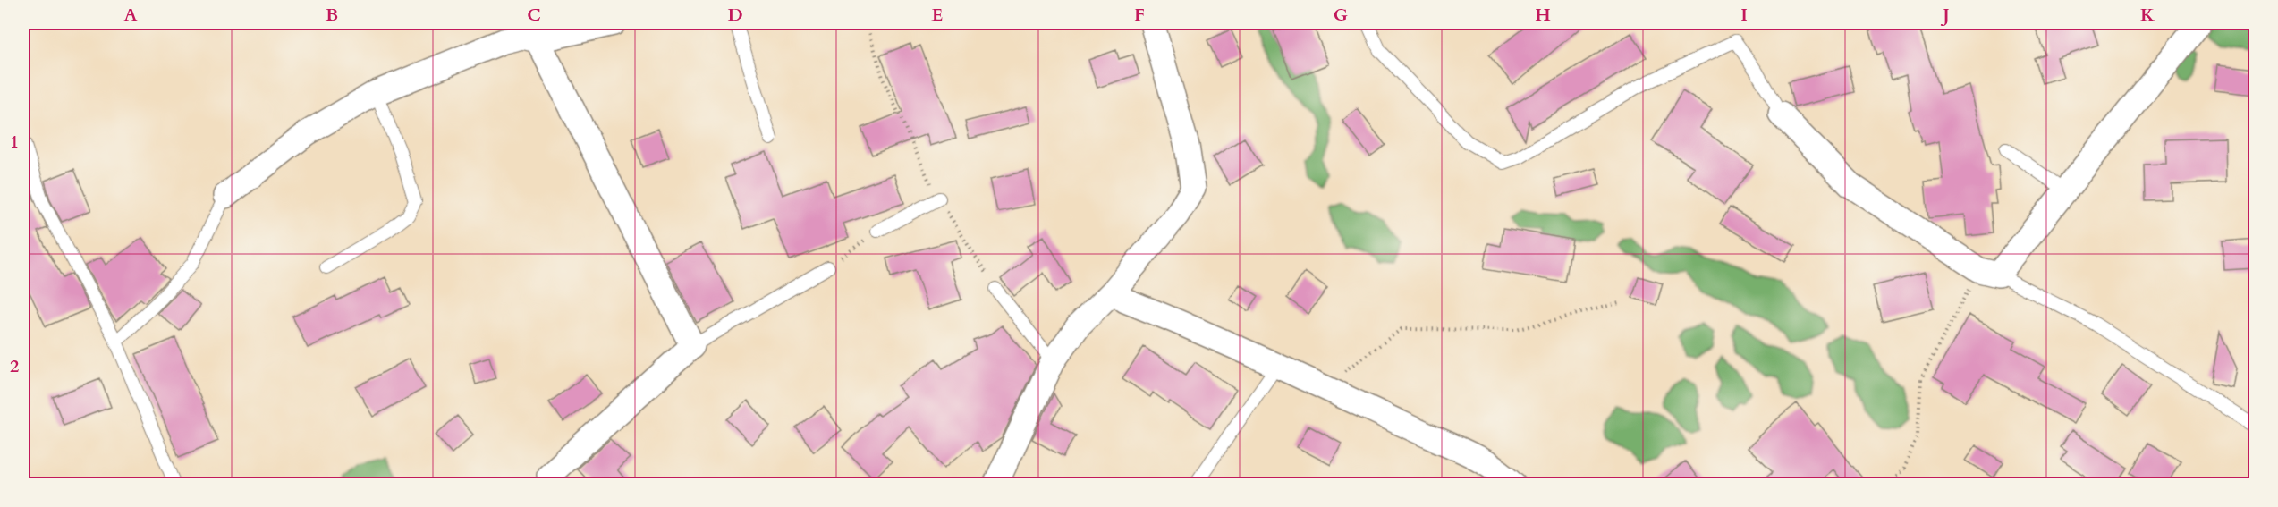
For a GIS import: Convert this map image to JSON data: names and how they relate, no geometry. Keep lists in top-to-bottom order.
{
  "grid": {
    "columns": [
      "A",
      "B",
      "C",
      "D",
      "E",
      "F",
      "G",
      "H",
      "I",
      "J",
      "K"
    ],
    "rows": ["1", "2"]
  }
}
